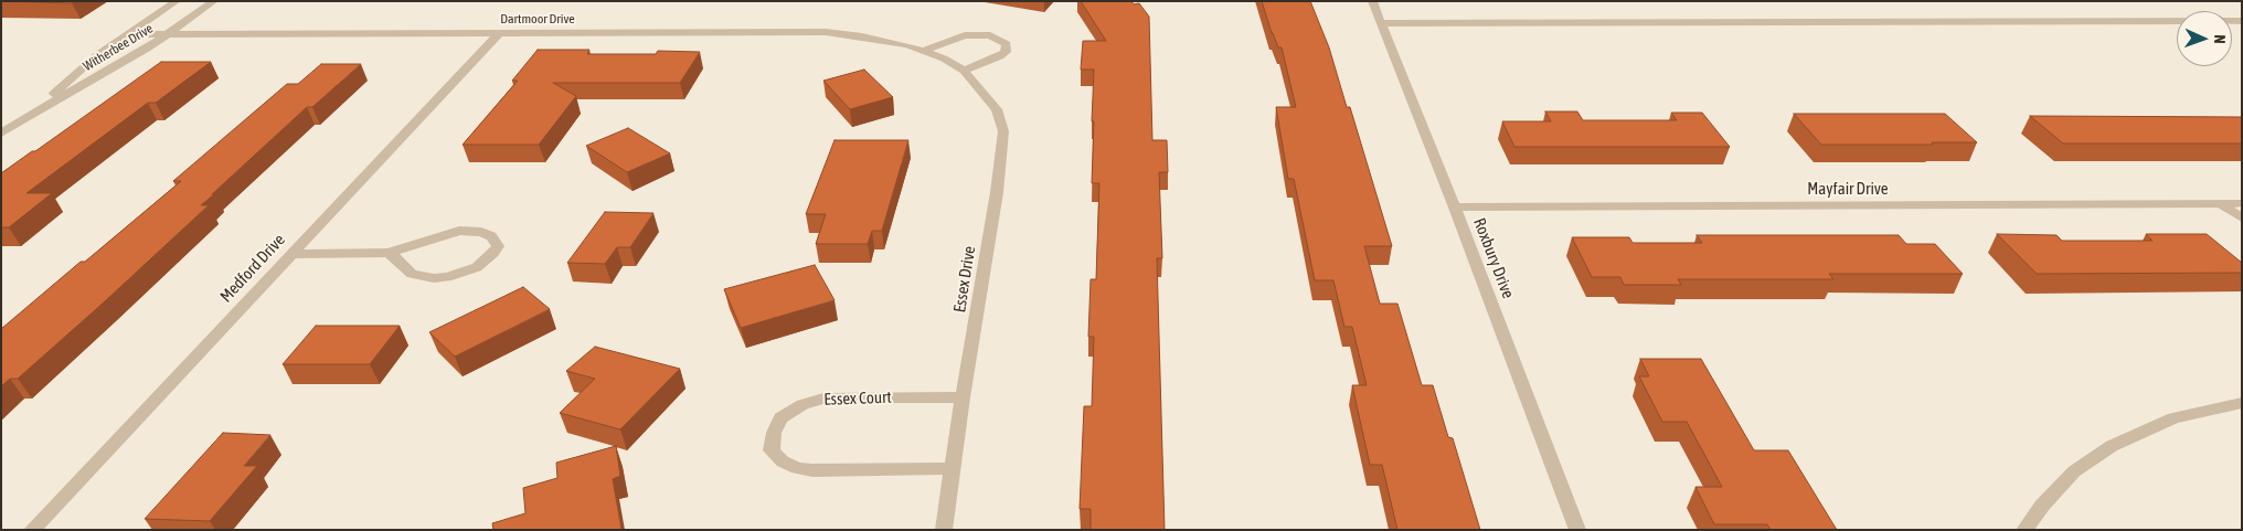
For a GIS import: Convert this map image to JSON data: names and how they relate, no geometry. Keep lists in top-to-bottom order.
{
  "streets": {
    "street": [
      "Dartmoor Drive",
      "Witherbee Drive",
      "Mayfair Drive",
      "Roxbury Drive",
      "Medford Drive",
      "Essex Drive",
      "Essex Court"
    ]
  },
  "crossings": [
    ["Dartmoor Drive", "Witherbee Drive"],
    ["Dartmoor Drive", "Medford Drive"],
    ["Dartmoor Drive", "Essex Drive"],
    ["Mayfair Drive", "Roxbury Drive"],
    ["Essex Drive", "Essex Court"]
  ],
  "north": "right"
}
